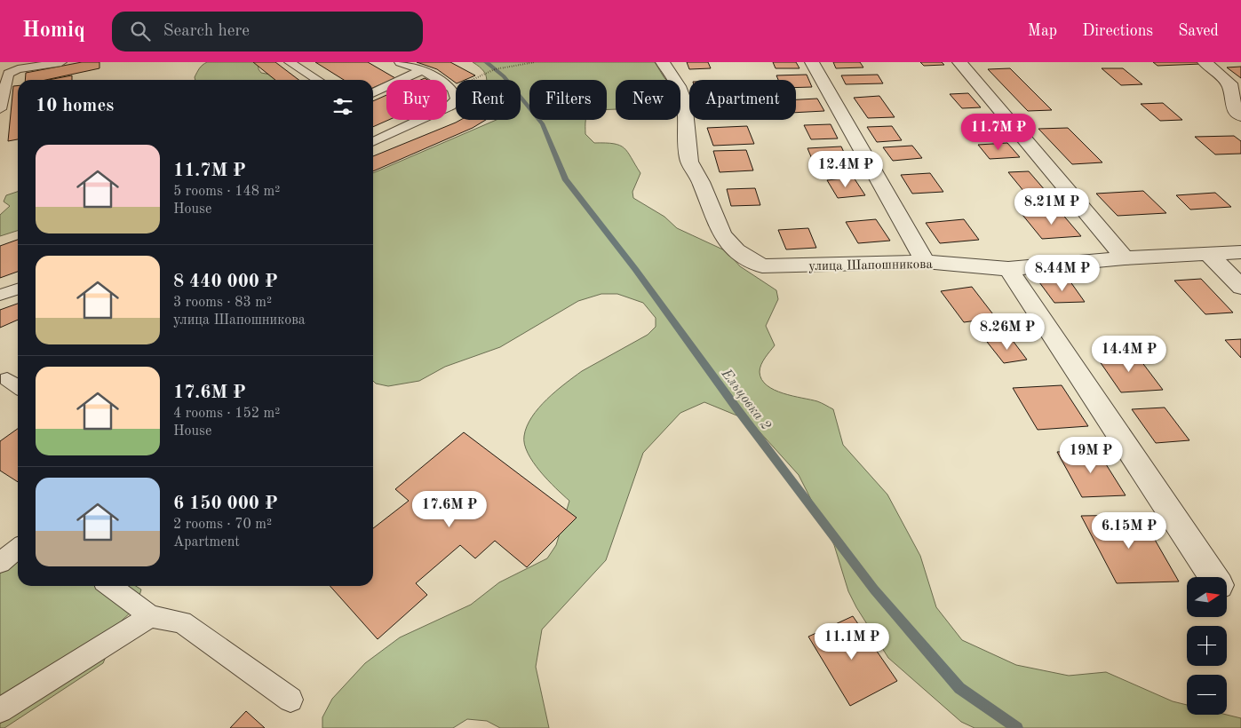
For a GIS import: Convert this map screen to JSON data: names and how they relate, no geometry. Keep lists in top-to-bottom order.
{
  "streets": {
    "street": ["улица Шапошникова"]
  },
  "water": ["Ельцовка 2"],
  "north": "right",
  "page": {
    "header": "Homiq",
    "search": "Search here",
    "nav": ["Map", "Directions", "Saved"],
    "chip": [
      "Buy",
      "Rent",
      "Filters",
      "New",
      "Apartment"
    ],
    "heading": "10 homes",
    "price": [
      "11.7M ₽",
      "12.4M ₽",
      "8.21M ₽",
      "8.44M ₽",
      "8.26M ₽",
      "14.4M ₽",
      "19M ₽",
      "17.6M ₽",
      "6.15M ₽",
      "11.1M ₽"
    ],
    "list": [
      {
        "name": "11.7M ₽",
        "note": "5 rooms · 148 m² · House"
      },
      {
        "name": "8 440 000 ₽",
        "note": "3 rooms · 83 m² · улица Шапошникова"
      },
      {
        "name": "17.6M ₽",
        "note": "4 rooms · 152 m² · House"
      },
      {
        "name": "6 150 000 ₽",
        "note": "2 rooms · 70 m² · Apartment"
      }
    ],
    "map_buttons": ["+", "−"]
  }
}
